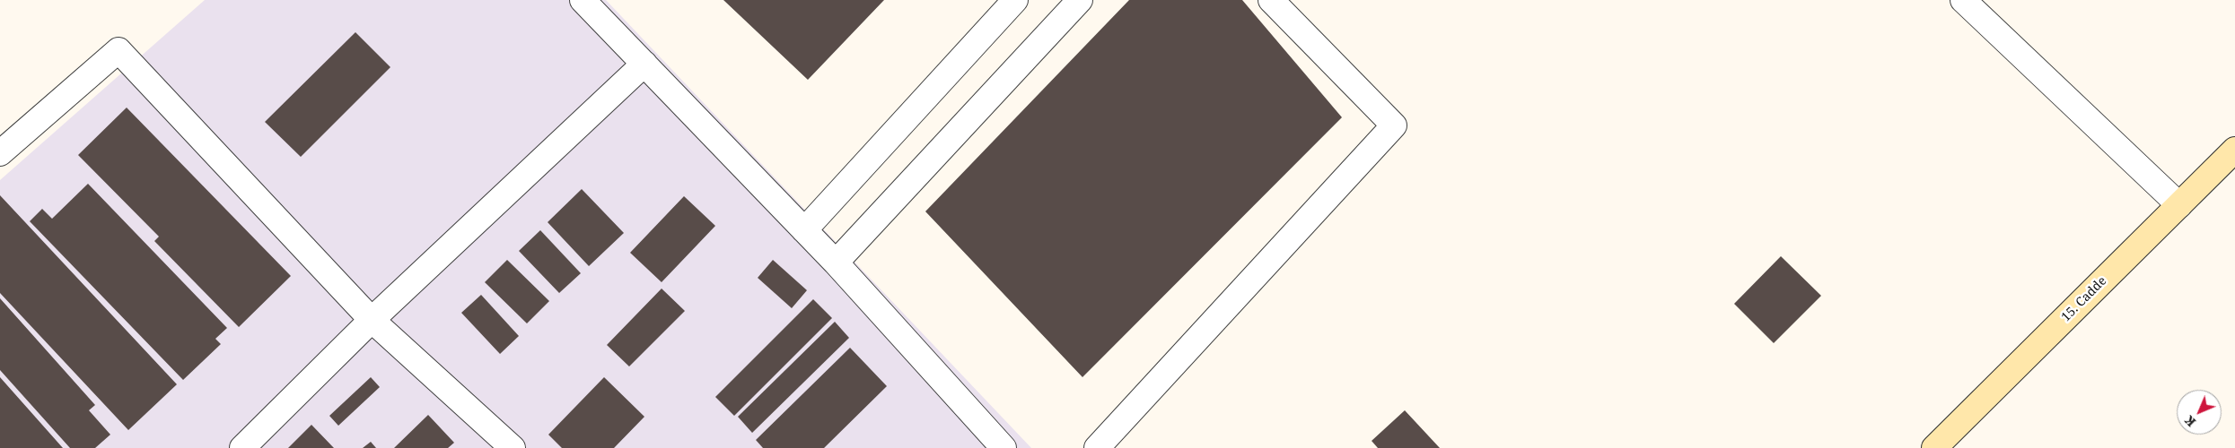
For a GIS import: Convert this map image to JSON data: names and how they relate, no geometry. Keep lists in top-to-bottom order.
{
  "streets": {
    "main road": ["15. Cadde"]
  },
  "north": "bottom left"
}
